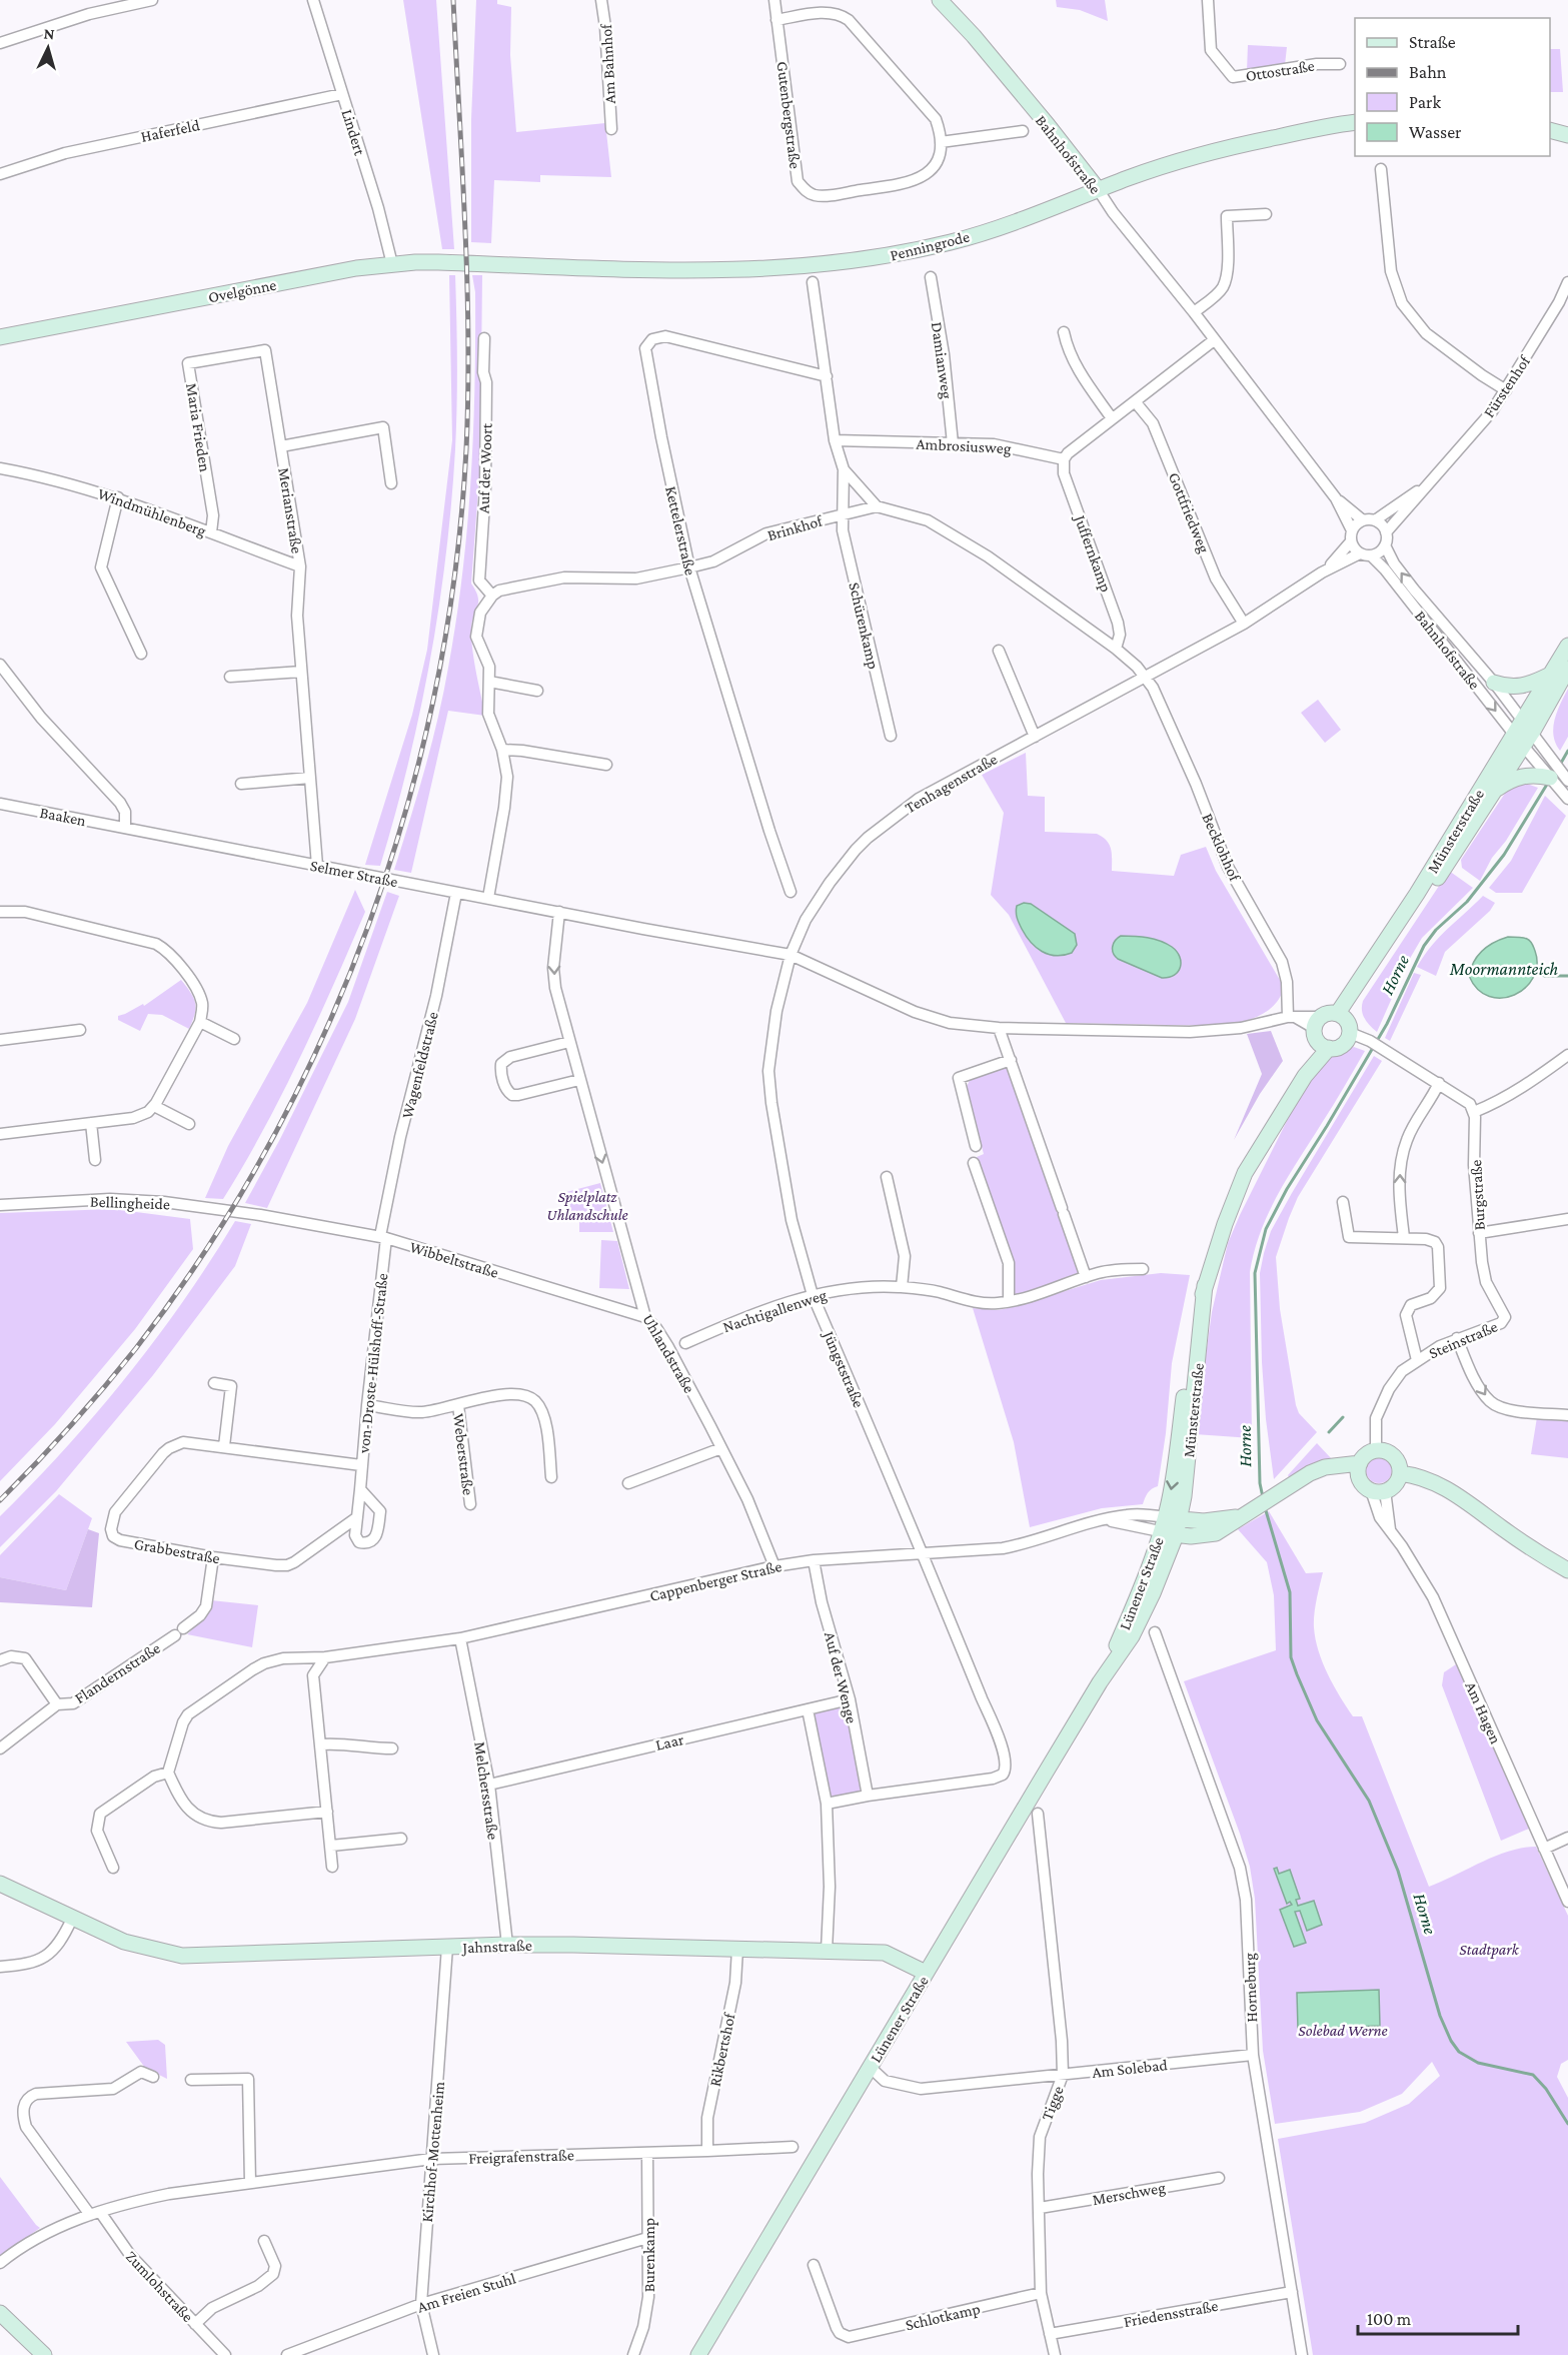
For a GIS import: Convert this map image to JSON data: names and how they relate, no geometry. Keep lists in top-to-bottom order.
{
  "streets": {
    "main road": [
      "Bahnhofstraße",
      "Penningrode",
      "Ovelgönne",
      "Münsterstraße",
      "Lünener Straße",
      "Jahnstraße"
    ],
    "street": [
      "Am Bahnhof",
      "Ottostraße",
      "Gutenbergstraße",
      "Haferfeld",
      "Lindert",
      "Damianweg",
      "Fürstenhof",
      "Maria Frieden",
      "Ambrosiusweg",
      "Auf der Woort",
      "Merianstraße",
      "Windmühlenberg",
      "Gottfriedweg",
      "Brinkhof",
      "Kettelerstraße",
      "Juffernkamp",
      "Schürenkamp",
      "Tenhagenstraße",
      "Baaken",
      "Becklohhof",
      "Selmer Straße",
      "Wagenfeldstraße",
      "Burgstraße",
      "Bellingheide",
      "Wibbeltstraße",
      "Nachtigallenweg",
      "Steinstraße",
      "Uhlandstraße",
      "von-Droste-Hülshoff-Straße",
      "Jüngststraße",
      "Weberstraße",
      "Grabbestraße",
      "Cappenberger Straße",
      "Flandernstraße",
      "Auf der Wenge",
      "Am Hagen",
      "Laar",
      "Melchersstraße",
      "Horneburg",
      "Rikbertshof",
      "Am Solebad",
      "Tigge",
      "Kirchhof-Mottenheim",
      "Freigrafenstraße",
      "Merschweg",
      "Burenkamp",
      "Zumlohstraße",
      "Am Freien Stuhl",
      "Friedensstraße",
      "Schlotkamp"
    ]
  },
  "crossings": [
    ["Haferfeld", "Lindert"],
    ["Lindert", "Ovelgönne"],
    ["Bahnhofstraße", "Penningrode"],
    ["Bahnhofstraße", "Fürstenhof"],
    ["Bahnhofstraße", "Münsterstraße"],
    ["Penningrode", "Ovelgönne"],
    ["Damianweg", "Ambrosiusweg"],
    ["Maria Frieden", "Merianstraße"],
    ["Maria Frieden", "Windmühlenberg"],
    ["Ambrosiusweg", "Juffernkamp"],
    ["Auf der Woort", "Brinkhof"],
    ["Merianstraße", "Windmühlenberg"],
    ["Merianstraße", "Selmer Straße"],
    ["Brinkhof", "Kettelerstraße"],
    ["Brinkhof", "Juffernkamp"],
    ["Brinkhof", "Schürenkamp"],
    ["Brinkhof", "Tenhagenstraße"],
    ["Brinkhof", "Becklohhof"],
    ["Tenhagenstraße", "Becklohhof"],
    ["Tenhagenstraße", "Selmer Straße"],
    ["Tenhagenstraße", "Jüngststraße"],
    ["Baaken", "Selmer Straße"],
    ["Münsterstraße", "Cappenberger Straße"],
    ["Münsterstraße", "Lünener Straße"],
    ["Selmer Straße", "Wagenfeldstraße"],
    ["Selmer Straße", "Uhlandstraße"],
    ["Selmer Straße", "Jüngststraße"],
    ["Wagenfeldstraße", "Wibbeltstraße"],
    ["Wagenfeldstraße", "von-Droste-Hülshoff-Straße"],
    ["Burgstraße", "Steinstraße"],
    ["Bellingheide", "Wibbeltstraße"],
    ["Wibbeltstraße", "Uhlandstraße"],
    ["Wibbeltstraße", "von-Droste-Hülshoff-Straße"],
    ["Nachtigallenweg", "Jüngststraße"],
    ["Steinstraße", "Am Hagen"],
    ["Uhlandstraße", "Cappenberger Straße"],
    ["von-Droste-Hülshoff-Straße", "Weberstraße"],
    ["von-Droste-Hülshoff-Straße", "Grabbestraße"],
    ["Jüngststraße", "Cappenberger Straße"],
    ["Jüngststraße", "Auf der Wenge"],
    ["Grabbestraße", "Flandernstraße"],
    ["Cappenberger Straße", "Lünener Straße"],
    ["Cappenberger Straße", "Auf der Wenge"],
    ["Cappenberger Straße", "Melchersstraße"],
    ["Lünener Straße", "Jahnstraße"],
    ["Lünener Straße", "Am Solebad"],
    ["Auf der Wenge", "Laar"],
    ["Laar", "Melchersstraße"],
    ["Melchersstraße", "Jahnstraße"],
    ["Jahnstraße", "Rikbertshof"],
    ["Jahnstraße", "Kirchhof-Mottenheim"],
    ["Horneburg", "Am Solebad"],
    ["Horneburg", "Friedensstraße"],
    ["Rikbertshof", "Freigrafenstraße"],
    ["Am Solebad", "Tigge"],
    ["Tigge", "Merschweg"],
    ["Tigge", "Friedensstraße"],
    ["Tigge", "Schlotkamp"],
    ["Kirchhof-Mottenheim", "Freigrafenstraße"],
    ["Kirchhof-Mottenheim", "Am Freien Stuhl"],
    ["Freigrafenstraße", "Burenkamp"],
    ["Freigrafenstraße", "Zumlohstraße"],
    ["Burenkamp", "Am Freien Stuhl"]
  ],
  "one_way": ["Uhlandstraße"],
  "water": ["Moormannteich", "Horne"],
  "parks": ["Spielplatz Uhlandschule", "Stadtpark", "Solebad Werne"],
  "legend": [
    "Straße",
    "Bahn",
    "Park",
    "Wasser"
  ],
  "scale_bar": "100 m",
  "north": "top"
}
